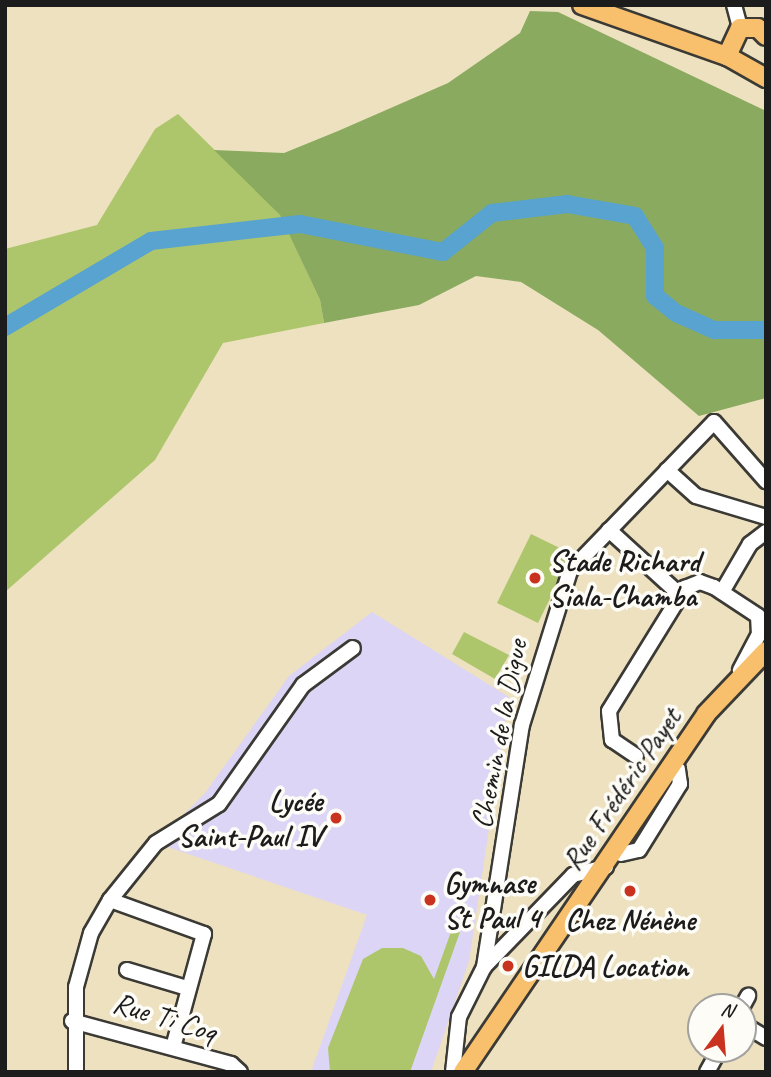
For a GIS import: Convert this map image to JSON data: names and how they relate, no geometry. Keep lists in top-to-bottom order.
{
  "streets": {
    "main road": ["Rue Frédéric Payet"],
    "street": ["Chemin de la Digue", "Rue Ti Coq"]
  },
  "crossings": [
    ["Chemin de la Digue", "Rue Frédéric Payet"]
  ],
  "places": [
    "Stade Richard Siala-Chamba",
    "Lycée Saint-Paul IV",
    "Chez Nénène",
    "Gymnase St Paul 4",
    "GILDA Location"
  ],
  "north": "top"
}
